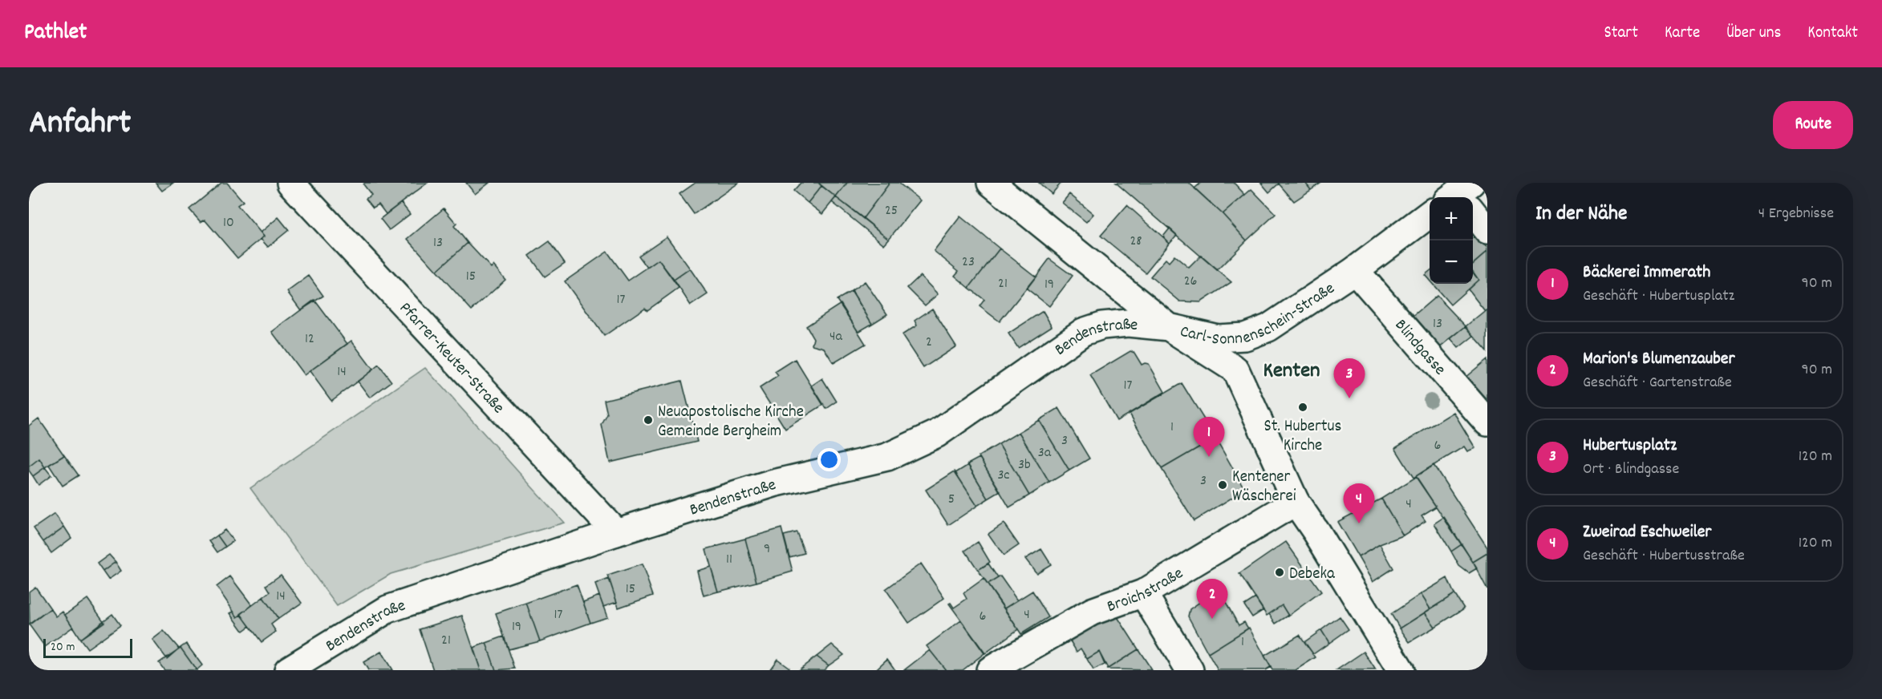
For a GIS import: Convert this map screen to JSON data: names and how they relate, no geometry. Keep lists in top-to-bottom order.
{
  "streets": {
    "street": [
      "Carl-Sonnenschein-Straße",
      "Bendenstraße",
      "Blindgasse",
      "Pfarrer-Keuter-Straße",
      "Broichstraße"
    ]
  },
  "crossings": [
    ["Carl-Sonnenschein-Straße", "Bendenstraße"],
    ["Carl-Sonnenschein-Straße", "Blindgasse"],
    ["Bendenstraße", "Pfarrer-Keuter-Straße"]
  ],
  "districts": ["Kenten"],
  "places": [
    "St. Hubertus Kirche",
    "Neuapostolische Kirche Gemeinde Bergheim",
    "Kentener Wäscherei",
    "Debeka"
  ],
  "house_numbers": [
    "25",
    "10",
    "28",
    "13",
    "23",
    "15",
    "26",
    "21",
    "19",
    "17",
    "13",
    "4a",
    "12",
    "2",
    "14",
    "17",
    "1",
    "3",
    "6",
    "3a",
    "3b",
    "3c",
    "3",
    "5",
    "4",
    "9",
    "11",
    "15",
    "14",
    "17",
    "4",
    "6",
    "19",
    "21",
    "1"
  ],
  "scale_bar": "20 m",
  "page": {
    "header": "Pathlet",
    "nav": [
      "Start",
      "Karte",
      "Über uns",
      "Kontakt"
    ],
    "title": "Anfahrt",
    "buttons": "Route",
    "heading": ["In der Nähe", "4 Ergebnisse"],
    "map_buttons": ["+", "−"],
    "list": [
      {
        "mark": "1",
        "name": "Bäckerei Immerath",
        "note": "Geschäft · Hubertusplatz",
        "value": "90 m"
      },
      {
        "mark": "2",
        "name": "Marion's Blumenzauber",
        "note": "Geschäft · Gartenstraße",
        "value": "90 m"
      },
      {
        "mark": "3",
        "name": "Hubertusplatz",
        "note": "Ort · Blindgasse",
        "value": "120 m"
      },
      {
        "mark": "4",
        "name": "Zweirad Eschweiler",
        "note": "Geschäft · Hubertusstraße",
        "value": "120 m"
      }
    ],
    "pins": [
      "3",
      "1",
      "4",
      "2"
    ],
    "scale": "20 m"
  }
}
